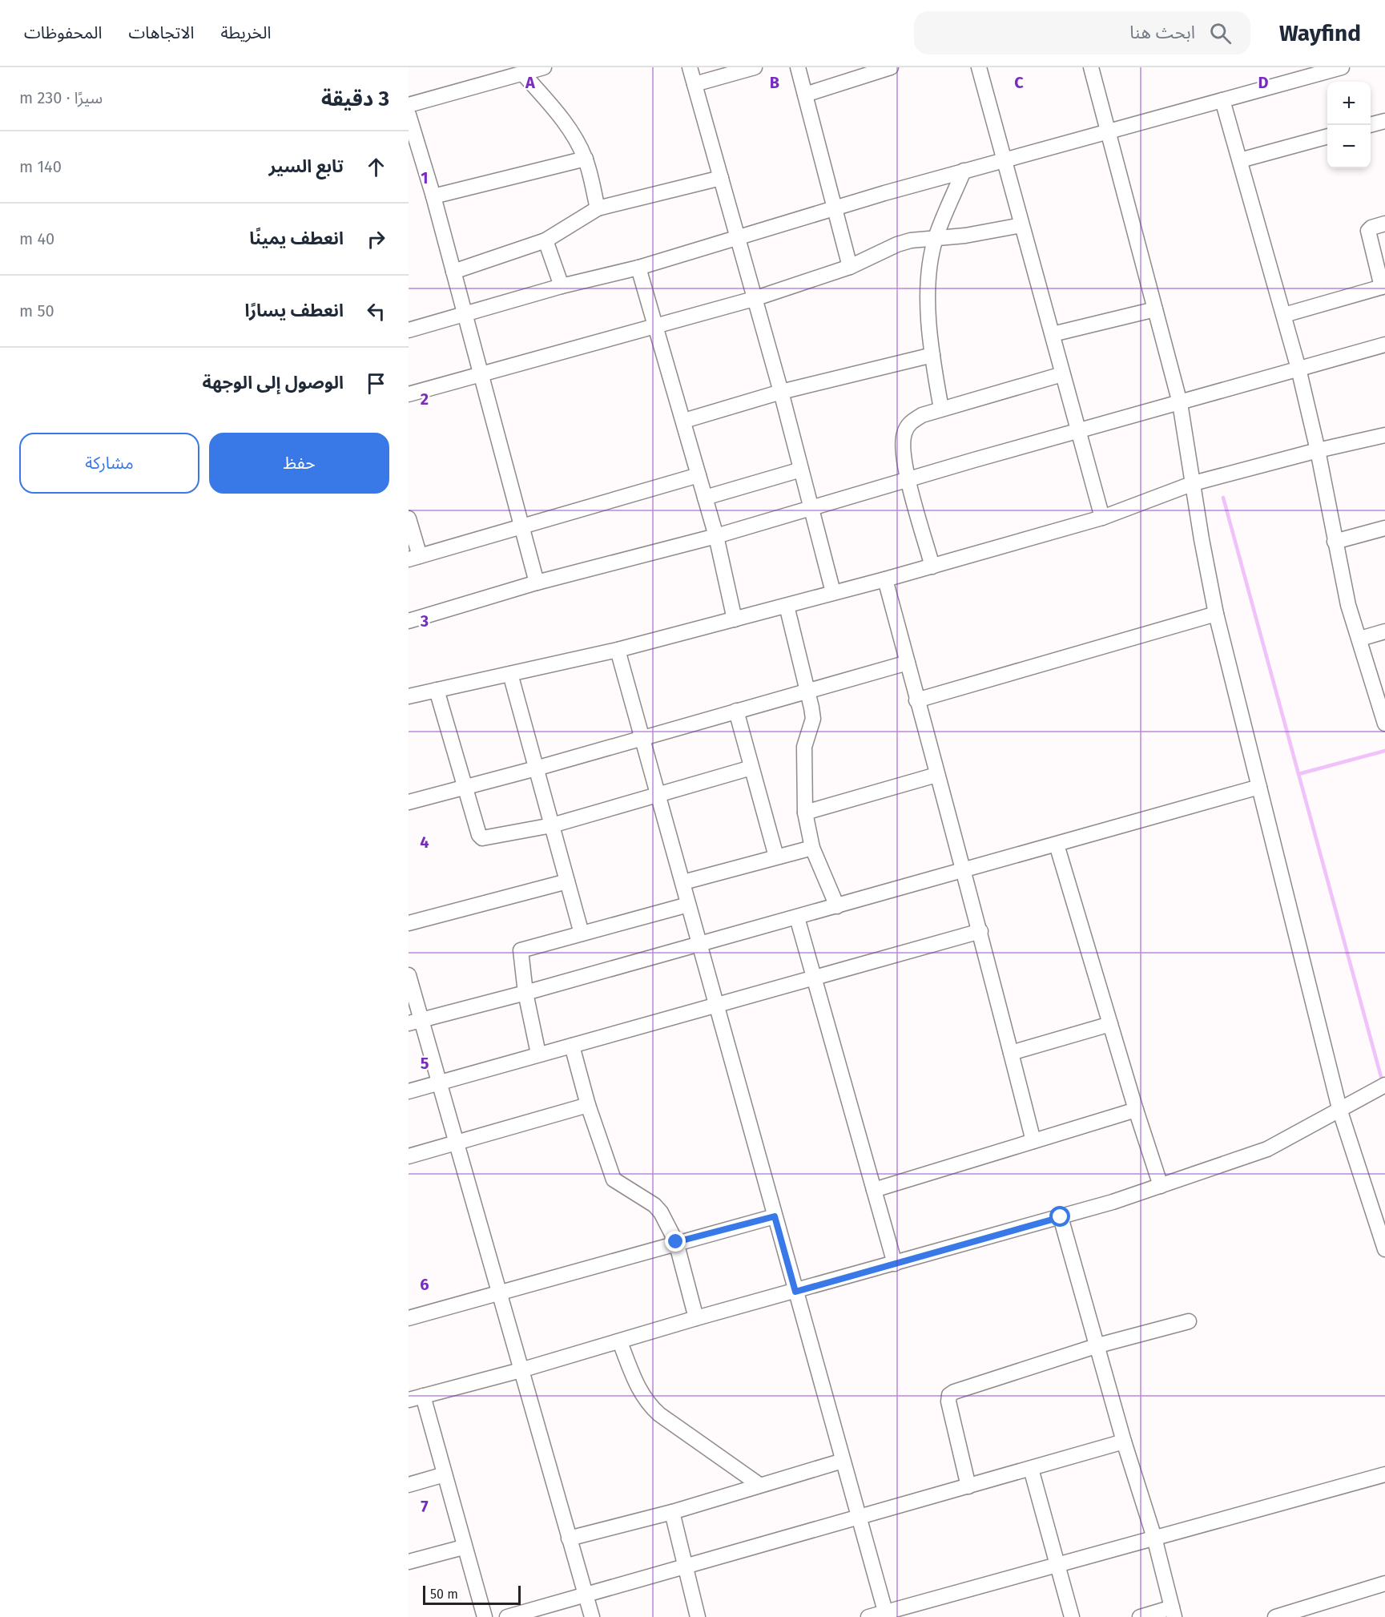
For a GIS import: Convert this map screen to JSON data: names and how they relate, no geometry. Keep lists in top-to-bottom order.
{
  "scale_bar": "50 m",
  "page": {
    "header": "Wayfind",
    "search": "ابحث هنا",
    "nav": ["الخريطة", "الاتجاهات", "المحفوظات"],
    "heading": ["3 دقيقة", "سيرًا · 230 m"],
    "map_buttons": ["+", "−"],
    "list": [
      ["تابع السير", "140 m"],
      ["انعطف يمينًا", "40 m"],
      ["انعطف يسارًا", "50 m"],
      "الوصول إلى الوجهة"
    ],
    "buttons": ["حفظ", "مشاركة"],
    "scale": "50 m"
  },
  "grid": {
    "columns": [
      "A",
      "B",
      "C",
      "D"
    ],
    "rows": [
      "1",
      "2",
      "3",
      "4",
      "5",
      "6",
      "7"
    ]
  }
}
